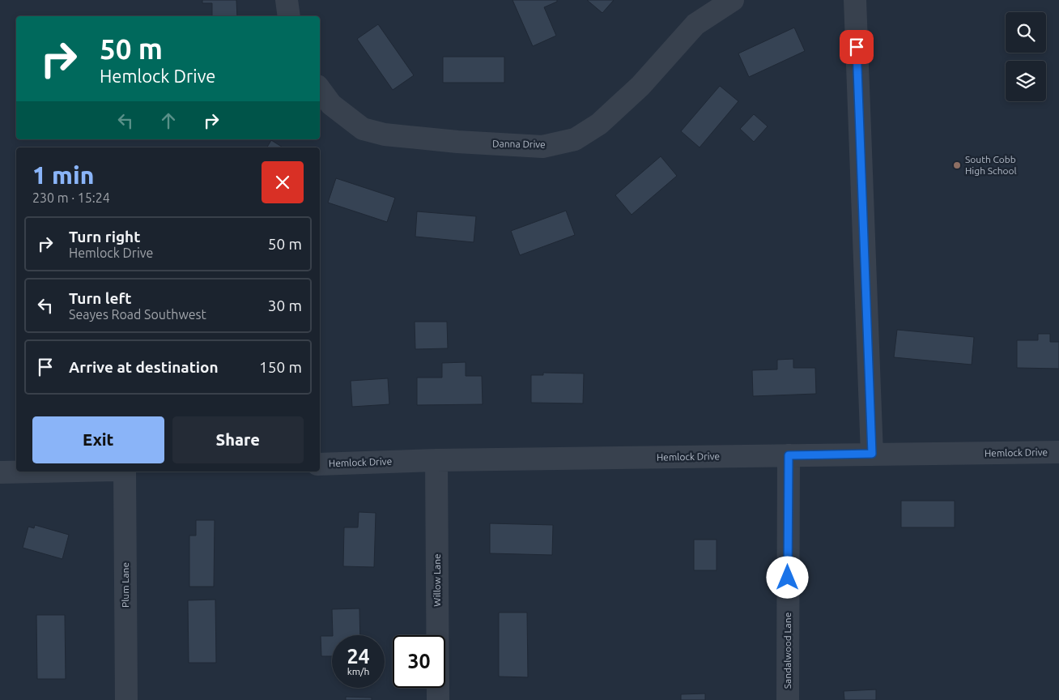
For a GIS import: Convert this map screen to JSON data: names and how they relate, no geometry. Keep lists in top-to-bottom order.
{
  "streets": {
    "street": [
      "Danna Drive",
      "Hemlock Drive",
      "Willow Lane",
      "Plum Lane",
      "Sandalwood Lane"
    ]
  },
  "crossings": [
    ["Hemlock Drive", "Willow Lane"],
    ["Hemlock Drive", "Sandalwood Lane"]
  ],
  "places": ["South Cobb High School"],
  "page": {
    "turn": ["50 m", "Hemlock Drive"],
    "heading": ["1 min", "230 m · 15:24"],
    "list": [
      {
        "name": "Turn right",
        "note": "Hemlock Drive",
        "value": "50 m"
      },
      {
        "name": "Turn left",
        "note": "Seayes Road Southwest",
        "value": "30 m"
      },
      {
        "name": "Arrive at destination",
        "value": "150 m"
      }
    ],
    "buttons": ["Exit", "Share"],
    "speed": "24 km/h",
    "limit": "30"
  }
}
